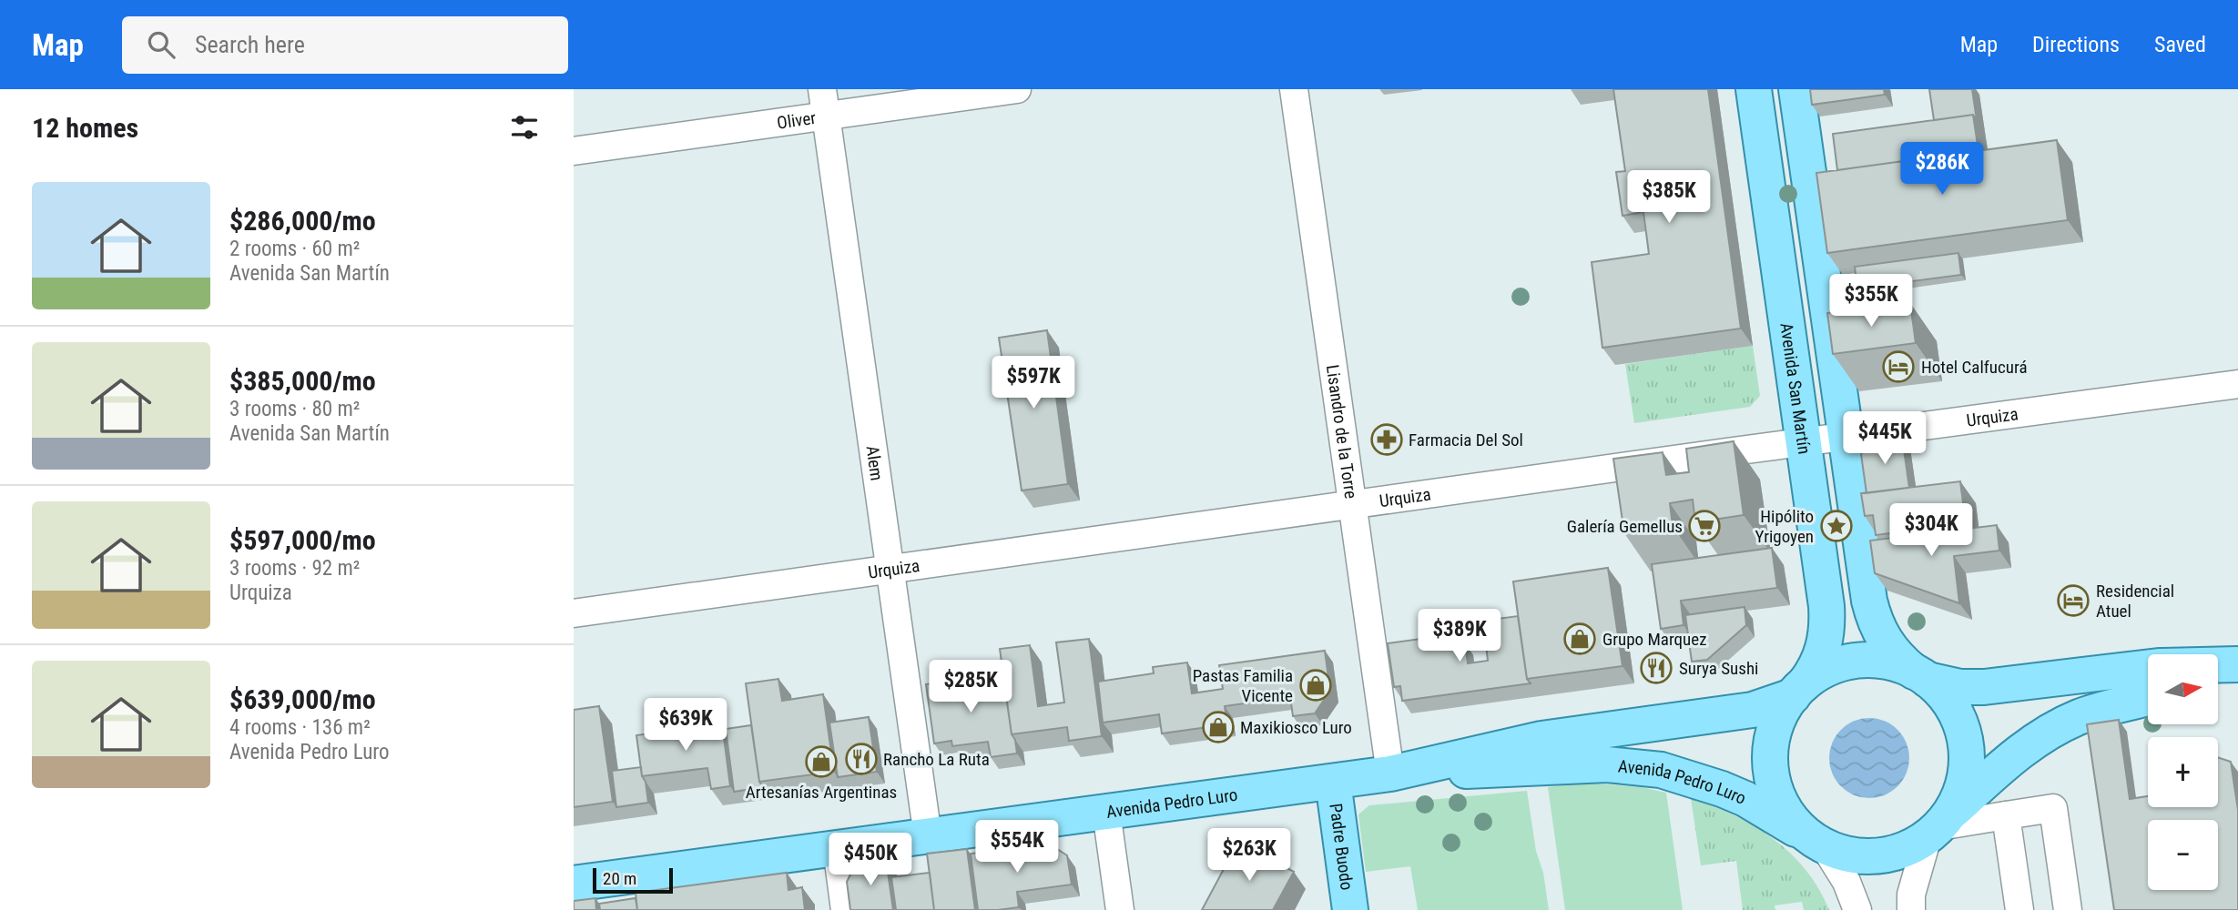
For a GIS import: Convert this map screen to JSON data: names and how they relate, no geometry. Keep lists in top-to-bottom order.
{
  "streets": {
    "main road": ["Avenida San Martín", "Avenida Pedro Luro", "Padre Buodo"],
    "street": [
      "Oliver",
      "Urquiza",
      "Lisandro de la Torre",
      "Alem"
    ]
  },
  "crossings": [
    ["Oliver", "Alem"],
    ["Avenida San Martín", "Urquiza"],
    ["Avenida San Martín", "Avenida Pedro Luro"],
    ["Urquiza", "Lisandro de la Torre"],
    ["Urquiza", "Alem"],
    ["Lisandro de la Torre", "Avenida Pedro Luro"],
    ["Alem", "Avenida Pedro Luro"],
    ["Avenida Pedro Luro", "Padre Buodo"]
  ],
  "places": {
    "hotel": ["Hotel Calfucurá", "Residencial Atuel"],
    "pharmacy": ["Farmacia Del Sol"],
    "supermarket": ["Galería Gemellus"],
    "place": ["Hipólito Yrigoyen"],
    "shop": [
      "Grupo Marquez",
      "Pastas Familia Vicente",
      "Maxikiosco Luro",
      "Artesanías Argentinas"
    ],
    "restaurant": ["Surya Sushi", "Rancho La Ruta"]
  },
  "scale_bar": "20 m",
  "north": "right",
  "page": {
    "header": "Map",
    "search": "Search here",
    "nav": ["Map", "Directions", "Saved"],
    "heading": "12 homes",
    "price": [
      "$286K",
      "$385K",
      "$355K",
      "$597K",
      "$445K",
      "$304K",
      "$389K",
      "$285K",
      "$639K",
      "$554K",
      "$263K",
      "$450K"
    ],
    "list": [
      {
        "name": "$286,000/mo",
        "note": "2 rooms · 60 m² · Avenida San Martín"
      },
      {
        "name": "$385,000/mo",
        "note": "3 rooms · 80 m² · Avenida San Martín"
      },
      {
        "name": "$597,000/mo",
        "note": "3 rooms · 92 m² · Urquiza"
      },
      {
        "name": "$639,000/mo",
        "note": "4 rooms · 136 m² · Avenida Pedro Luro"
      }
    ],
    "map_buttons": ["+", "−"],
    "scale": "20 m"
  }
}
